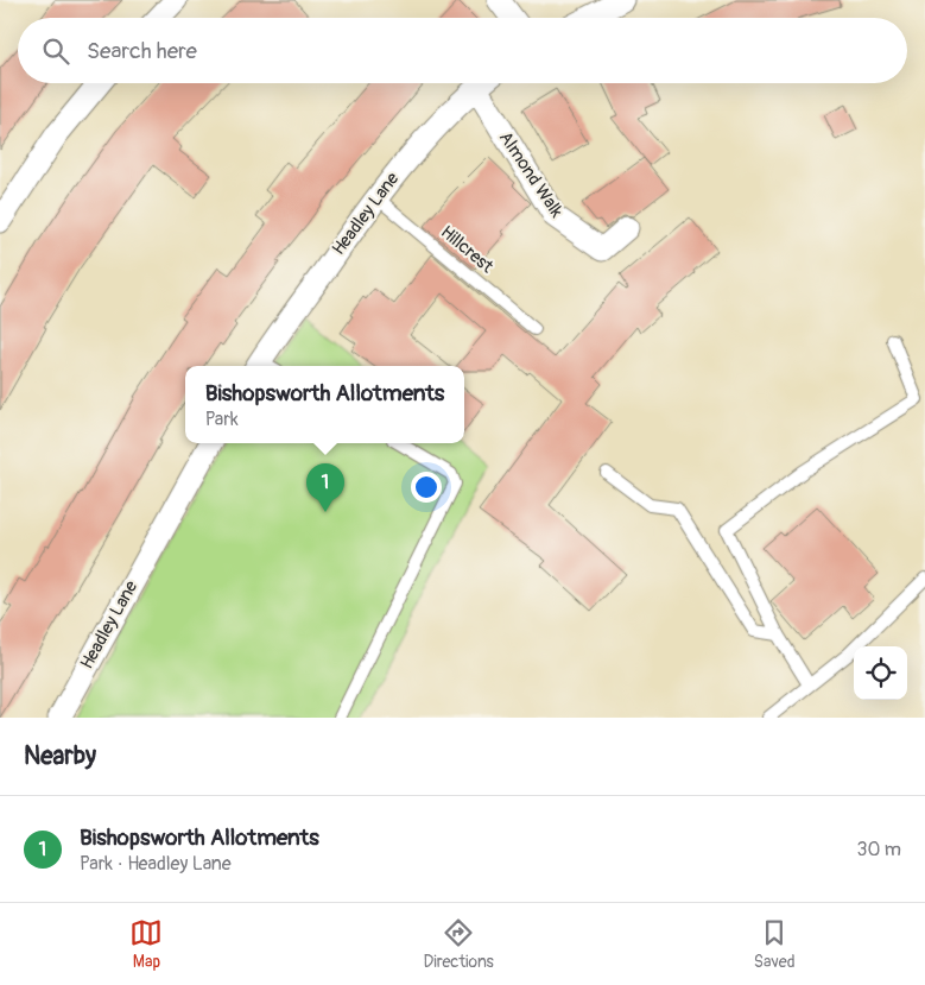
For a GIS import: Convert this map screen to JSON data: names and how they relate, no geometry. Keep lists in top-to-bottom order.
{
  "streets": {
    "street": ["Almond Walk", "Headley Lane"],
    "lane": ["Hillcrest"]
  },
  "crossings": [
    ["Almond Walk", "Headley Lane"],
    ["Headley Lane", "Hillcrest"]
  ],
  "page": {
    "search": "Search here",
    "popup": ["Bishopsworth Allotments", "Park"],
    "pins": "1",
    "heading": "Nearby",
    "list": [
      {
        "mark": "1",
        "name": "Bishopsworth Allotments",
        "note": "Park · Headley Lane",
        "value": "30 m"
      }
    ],
    "nav": ["Map", "Directions", "Saved"]
  }
}
